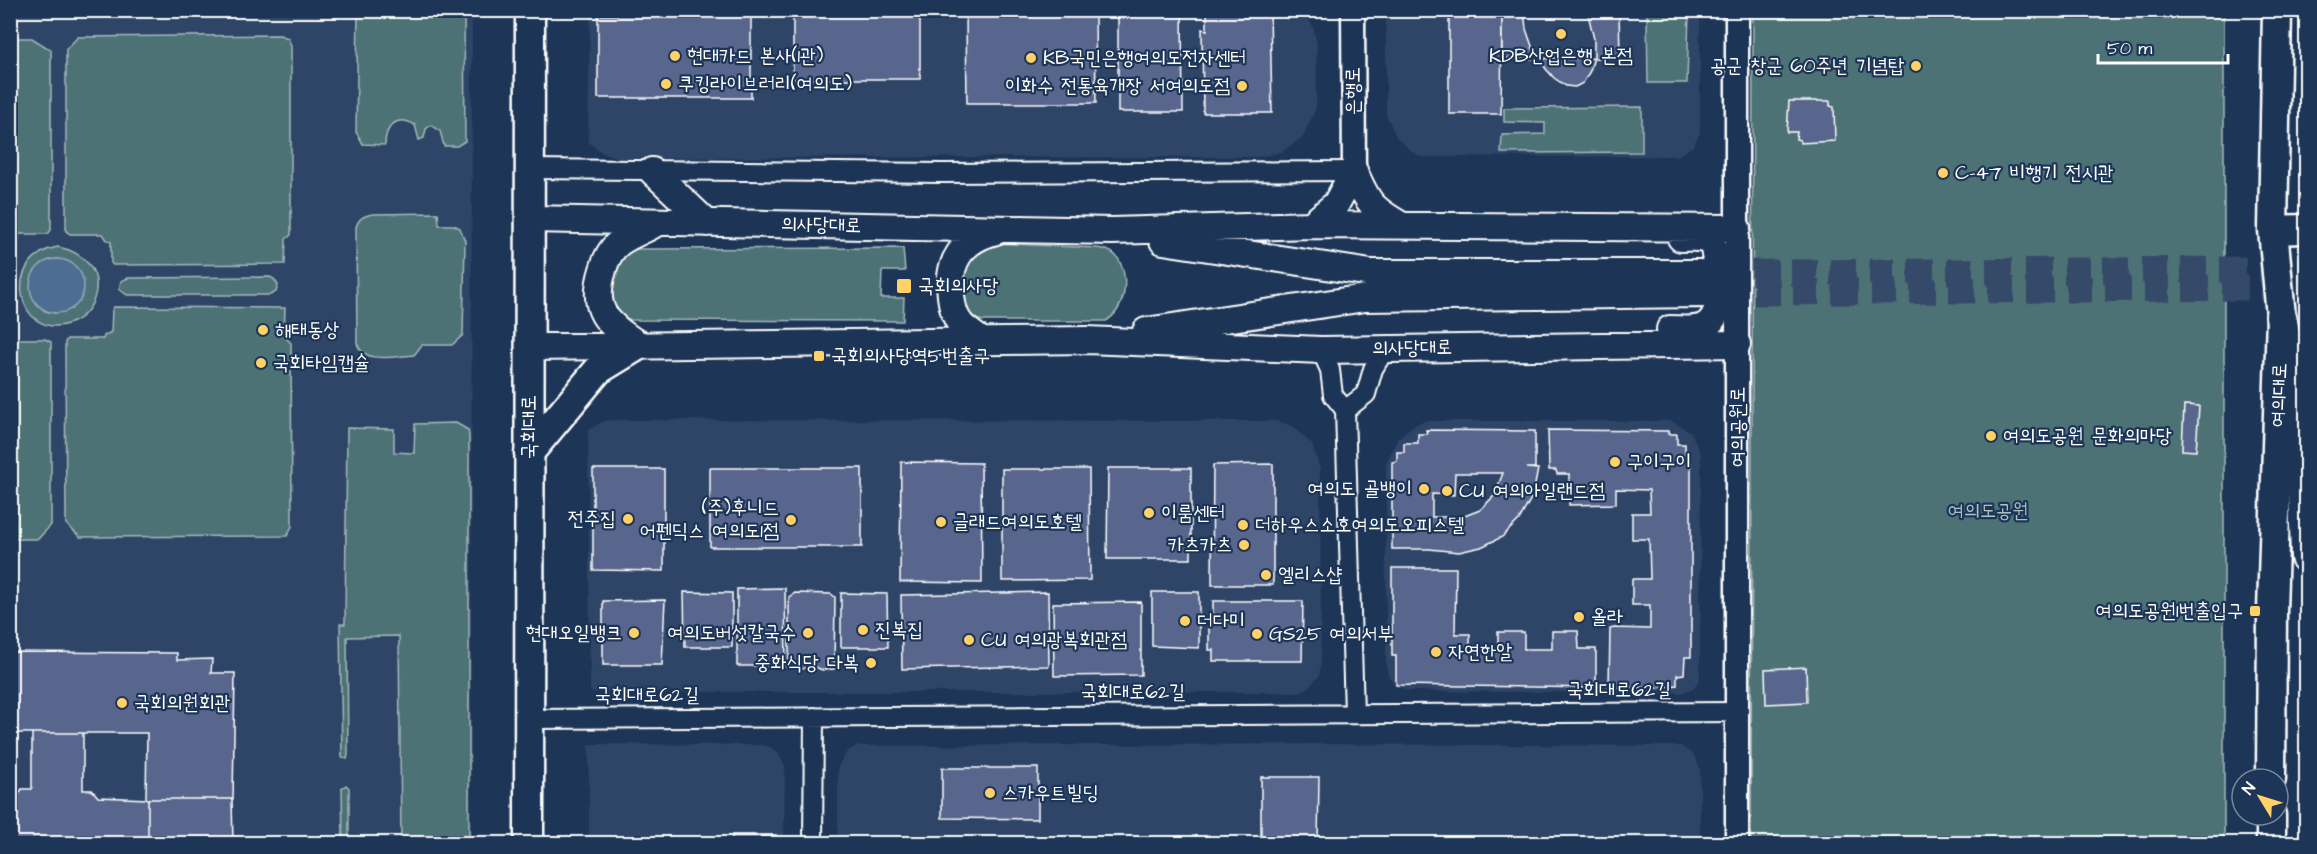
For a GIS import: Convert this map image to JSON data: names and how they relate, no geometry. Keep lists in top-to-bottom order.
{
  "streets": {
    "main road": ["의사당대로", "여의대로", "국회대로"],
    "street": ["은행로", "여의공원로", "국회대로62길"]
  },
  "crossings": [
    ["의사당대로", "국회대로"],
    ["의사당대로", "여의공원로"],
    ["국회대로", "국회대로62길"],
    ["여의공원로", "국회대로62길"]
  ],
  "parks": ["여의도공원"],
  "places": {
    "other": [
      "KDB산업은행 본점",
      "현대카드 본사(1관)",
      "KB국민은행여의도전자센터",
      "공군 창군 60주년 기념탑",
      "쿠킹라이브러리(여의도)",
      "이화수 전통육개장 서여의도점",
      "C-47 비행기 전시관",
      "해태동상",
      "국회타임캡슐",
      "여의도공원 문화의마당",
      "구이구이",
      "여의도 골뱅이",
      "CU 여의아일랜드점",
      "이룸센터",
      "전주집",
      "(주)후니드 어펜딕스 여의도1점",
      "글래드여의도호텔",
      "더하우스소호여의도오피스텔",
      "카츠카츠",
      "엘리스샵",
      "올라",
      "더다미",
      "진복집",
      "현대오일뱅크",
      "여의도버섯칼국수",
      "GS25 여의서부",
      "CU 여의광복회관점",
      "자연한알",
      "중화식당 다복",
      "국회의원회관",
      "스카우트빌딩"
    ],
    "transit": ["국회의사당", "국회의사당역5번출구", "여의도공원1번출입구"]
  },
  "scale_bar": "50 m",
  "north": "top left"
}
